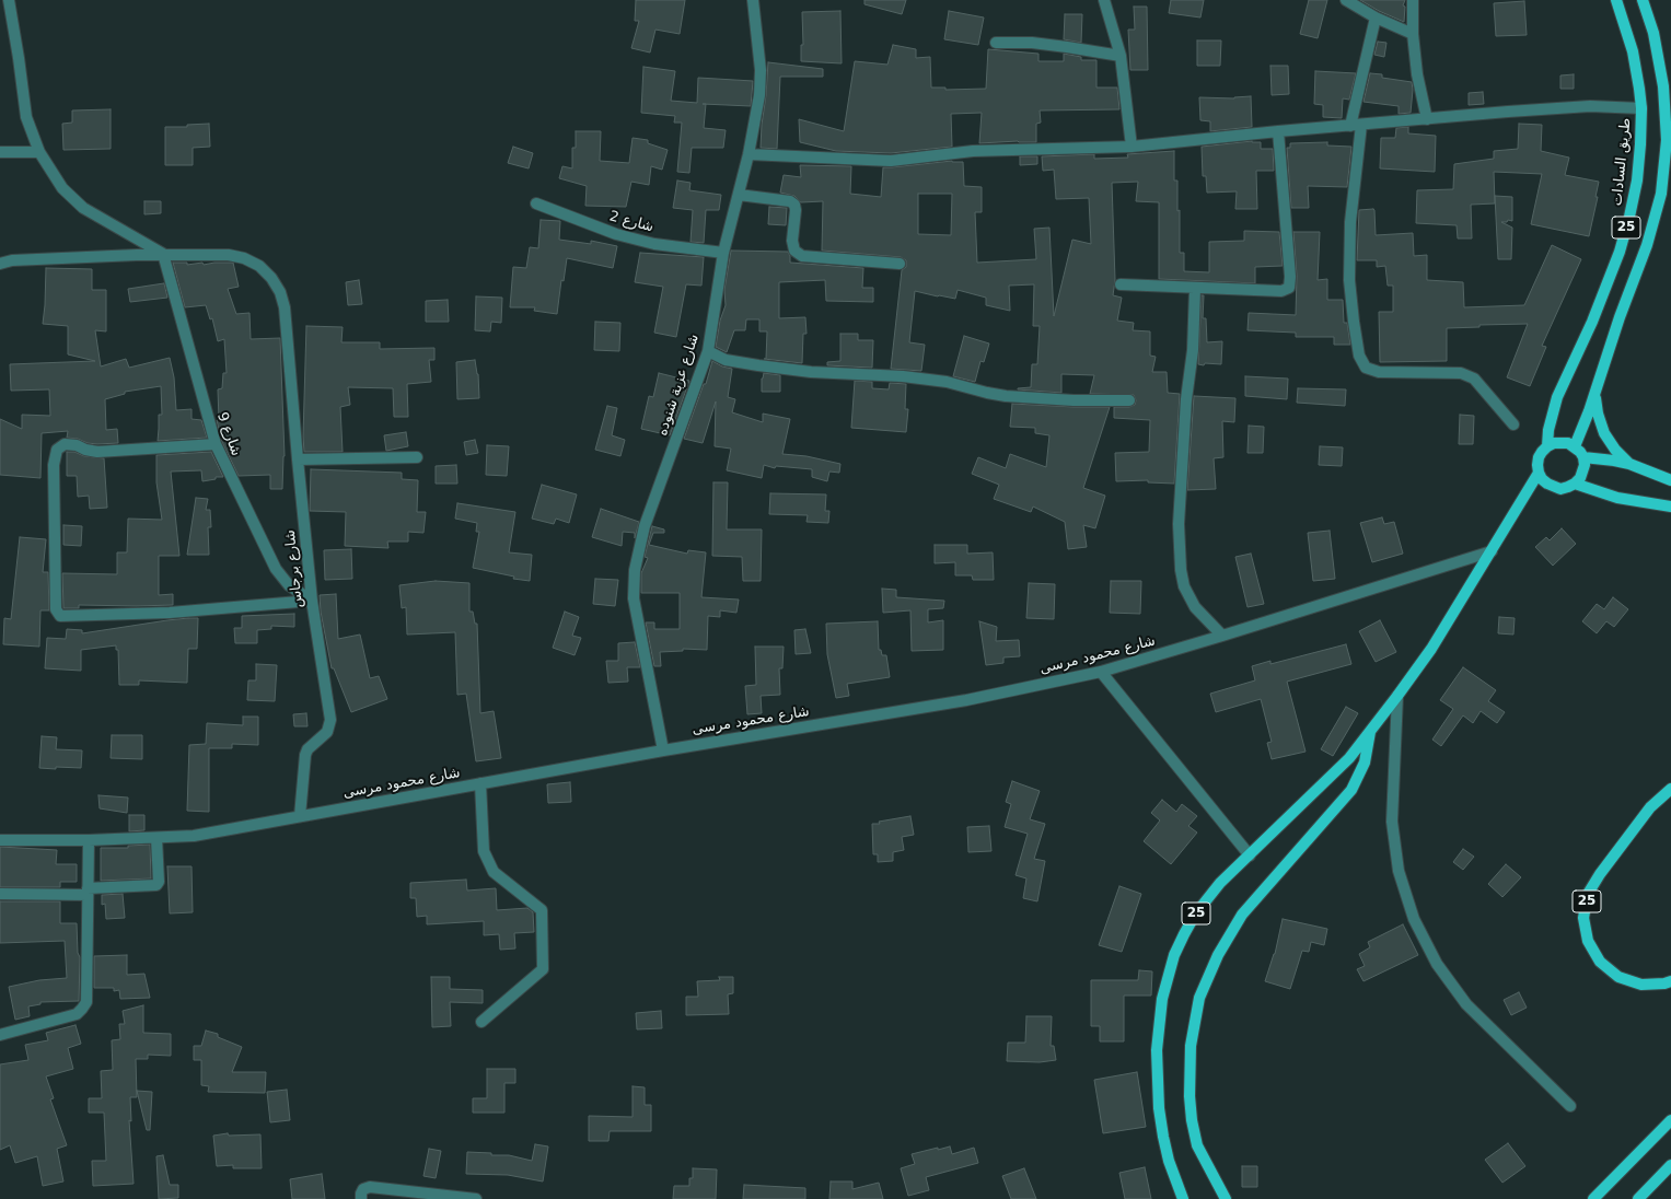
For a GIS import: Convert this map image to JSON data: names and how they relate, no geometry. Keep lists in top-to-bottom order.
{
  "streets": {
    "main road": ["طريق السادات", "25"],
    "street": [
      "شارع 2",
      "شارع عزبة شنوده",
      "شارع 9",
      "شارع برجاس",
      "شارع محمود مرسى"
    ]
  },
  "crossings": [
    ["طريق السادات", "25"],
    ["شارع 2", "شارع عزبة شنوده"],
    ["25", "شارع محمود مرسى"],
    ["شارع عزبة شنوده", "شارع محمود مرسى"],
    ["شارع 9", "شارع برجاس"],
    ["شارع برجاس", "شارع محمود مرسى"]
  ]
}
